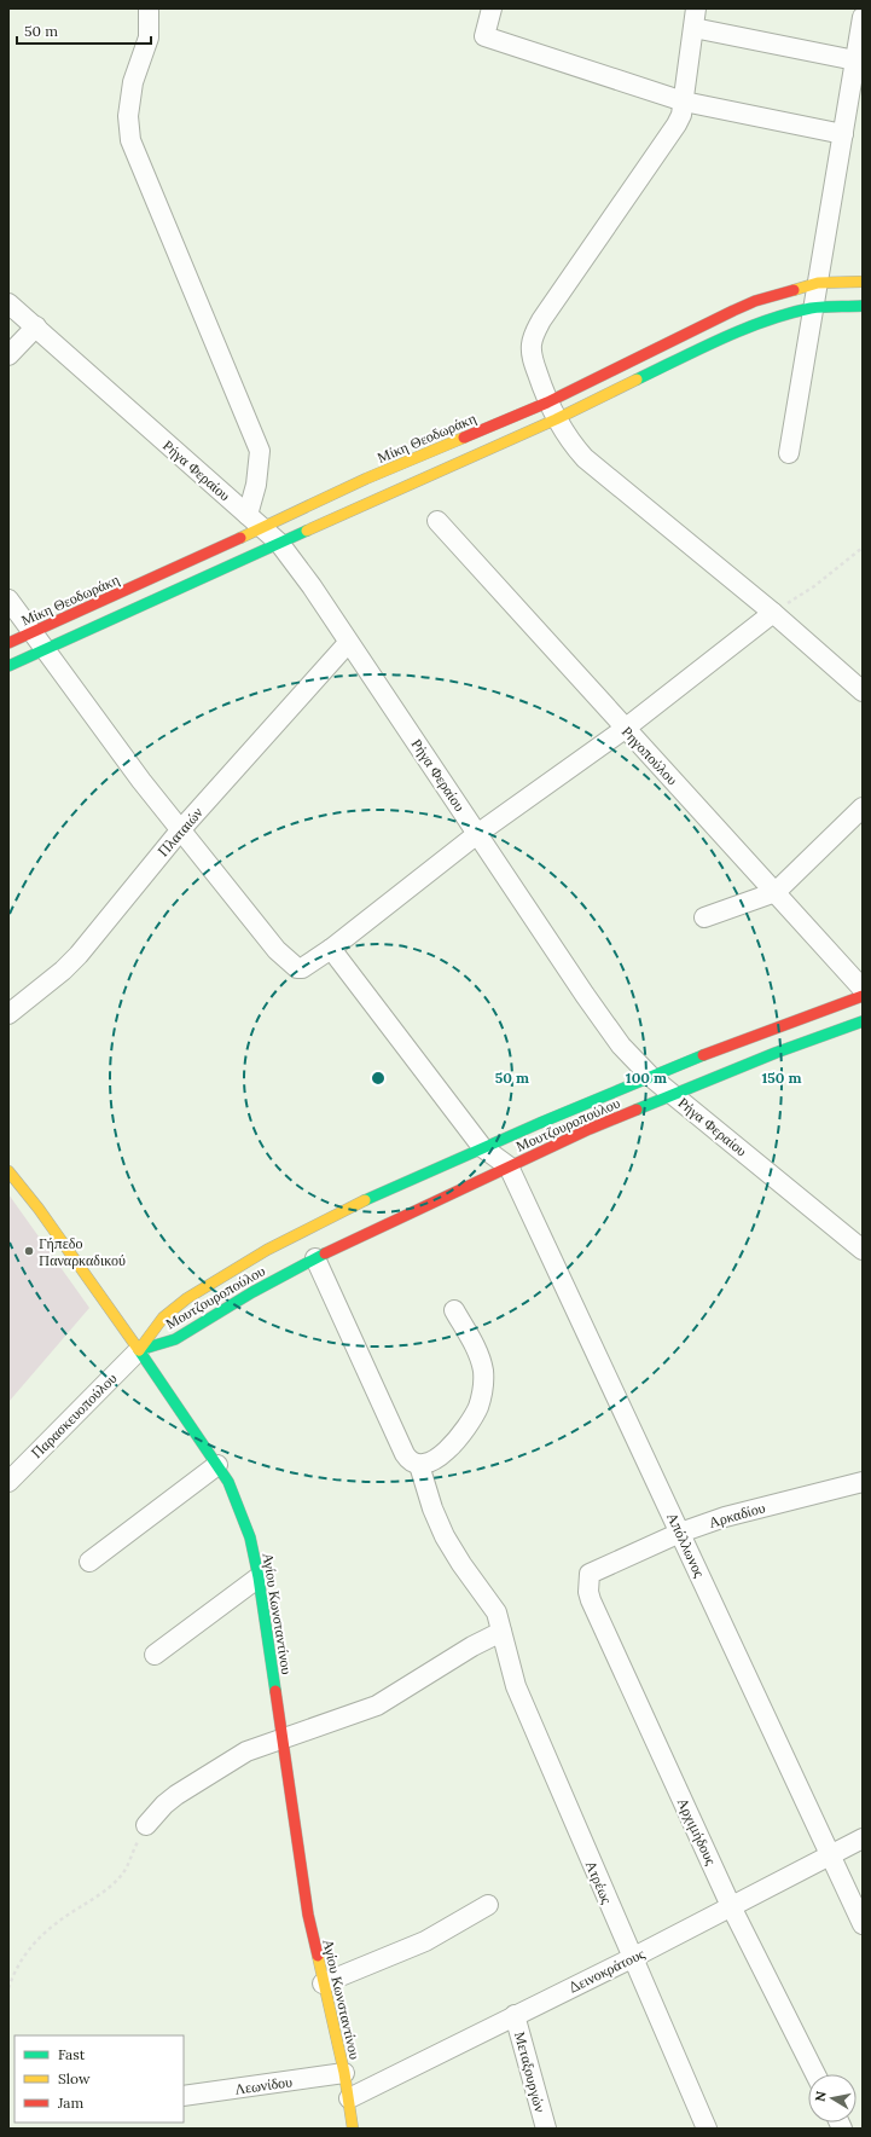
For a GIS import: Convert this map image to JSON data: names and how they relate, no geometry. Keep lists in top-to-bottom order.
{
  "streets": {
    "main road": ["Μίκη Θεοδωράκη", "Μουτζουροπούλου", "Αγίου Κωνσταντίνου"],
    "street": [
      "Ρήγα Φεραίου",
      "Ρηγοπούλου",
      "Πλαταιών",
      "Παρασκευοπούλου",
      "Αρκαδίου",
      "Απόλλωνος",
      "Αρχιμήδους",
      "Ατρέως",
      "Δεινοκράτους",
      "Μεταξουργών",
      "Λεωνίδου"
    ]
  },
  "crossings": [
    ["Μίκη Θεοδωράκη", "Ρήγα Φεραίου"],
    ["Ρήγα Φεραίου", "Πλαταιών"],
    ["Ρήγα Φεραίου", "Μουτζουροπούλου"],
    ["Μουτζουροπούλου", "Παρασκευοπούλου"],
    ["Μουτζουροπούλου", "Απόλλωνος"],
    ["Μουτζουροπούλου", "Αγίου Κωνσταντίνου"],
    ["Παρασκευοπούλου", "Αγίου Κωνσταντίνου"],
    ["Αρκαδίου", "Απόλλωνος"],
    ["Αρκαδίου", "Αρχιμήδους"],
    ["Απόλλωνος", "Δεινοκράτους"],
    ["Αγίου Κωνσταντίνου", "Δεινοκράτους"],
    ["Αγίου Κωνσταντίνου", "Λεωνίδου"],
    ["Αρχιμήδους", "Δεινοκράτους"],
    ["Ατρέως", "Δεινοκράτους"],
    ["Δεινοκράτους", "Μεταξουργών"]
  ],
  "places": ["Γήπεδο Παναρκαδικού"],
  "legend": ["Fast", "Slow", "Jam"],
  "scale_bar": "50 m",
  "north": "left",
  "rings": ["50 m", "100 m", "150 m"]
}
